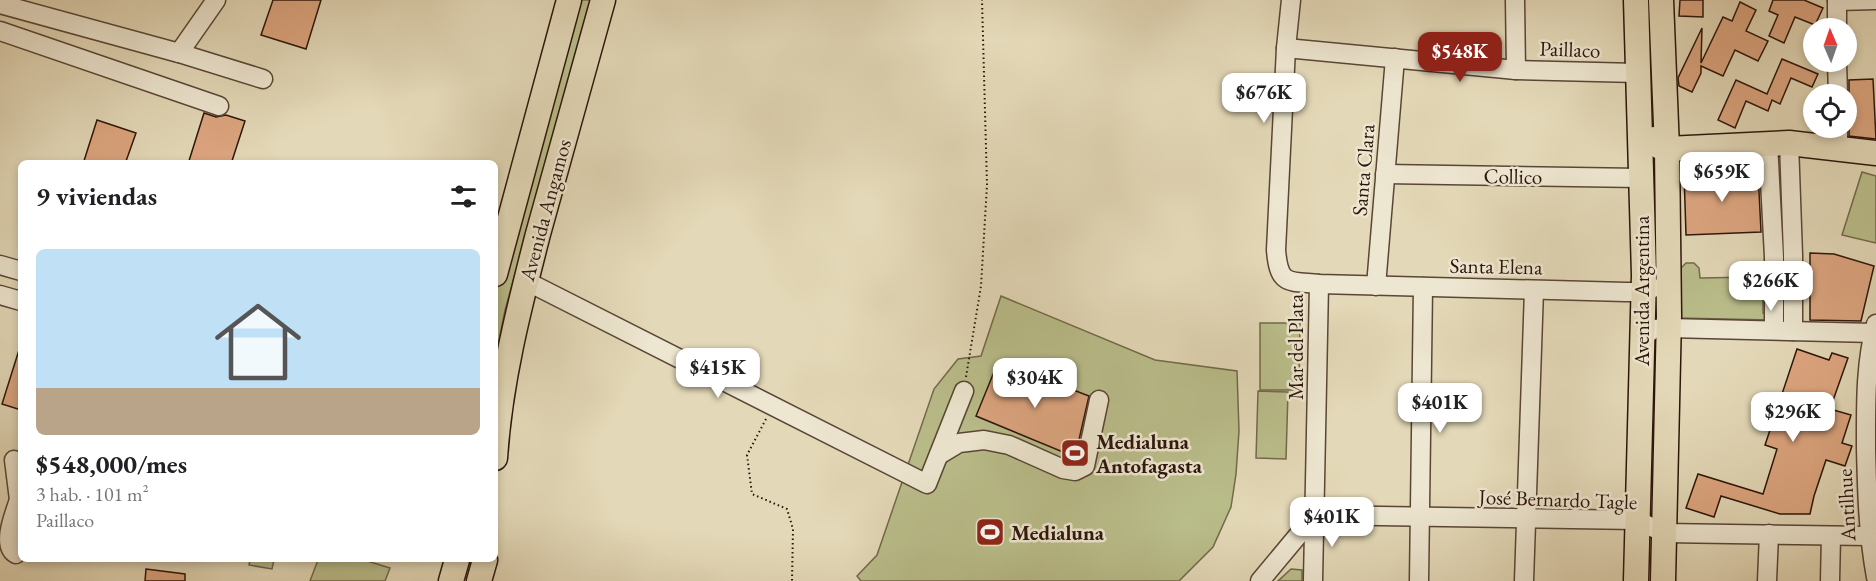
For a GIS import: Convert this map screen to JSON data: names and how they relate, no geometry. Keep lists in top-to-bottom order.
{
  "streets": {
    "main road": ["Avenida Angamos", "Avenida Argentina"],
    "street": [
      "Paillaco",
      "Santa Clara",
      "Collico",
      "Santa Elena",
      "Mar del Plata",
      "José Bernardo Tagle",
      "Antilhue"
    ]
  },
  "crossings": [
    ["Paillaco", "Santa Clara"],
    ["Paillaco", "Avenida Argentina"],
    ["Paillaco", "Mar del Plata"],
    ["Santa Clara", "Collico"],
    ["Santa Clara", "Santa Elena"],
    ["Collico", "Avenida Argentina"],
    ["Santa Elena", "Avenida Argentina"],
    ["Santa Elena", "Mar del Plata"],
    ["Avenida Argentina", "José Bernardo Tagle"],
    ["Mar del Plata", "José Bernardo Tagle"],
    ["José Bernardo Tagle", "Antilhue"]
  ],
  "places": {
    "sports": ["Medialuna Antofagasta", "Medialuna"]
  },
  "north": "top",
  "page": {
    "price": [
      "$548K",
      "$676K",
      "$659K",
      "$266K",
      "$415K",
      "$304K",
      "$401K",
      "$296K",
      "$401K"
    ],
    "heading": "9 viviendas",
    "list": [
      {
        "name": "$548,000/mes",
        "note": "3 hab. · 101 m² · Paillaco"
      }
    ]
  }
}
